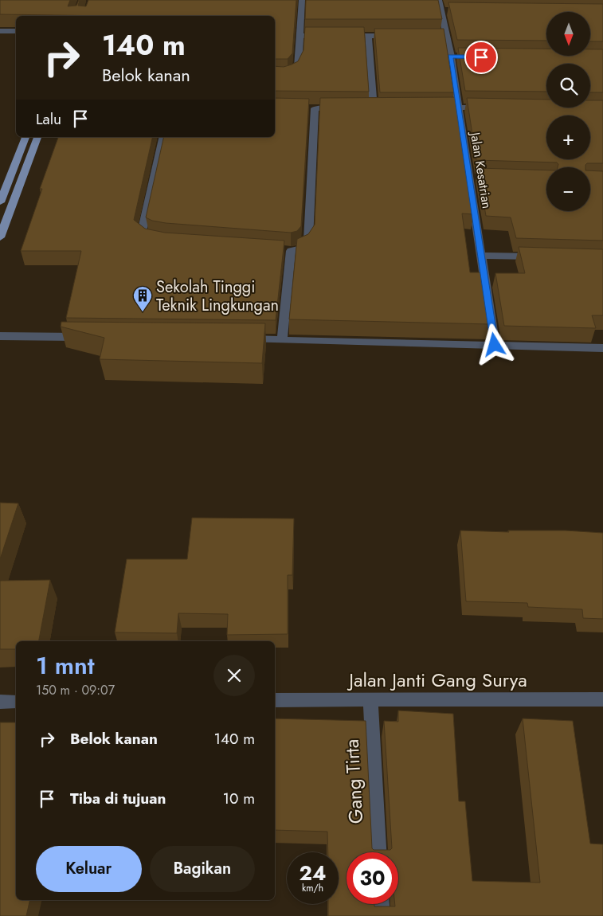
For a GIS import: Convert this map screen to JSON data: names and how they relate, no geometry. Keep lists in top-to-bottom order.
{
  "streets": {
    "street": ["Jalan Kesatrian", "Jalan Janti Gang Surya", "Gang Tirta"]
  },
  "crossings": [
    ["Jalan Janti Gang Surya", "Gang Tirta"]
  ],
  "places": {
    "building": ["Sekolah Tinggi Teknik Lingkungan"]
  },
  "north": "bottom",
  "page": {
    "map_buttons": ["+", "−"],
    "turn": ["140 m", "Belok kanan"],
    "then": "Lalu",
    "heading": ["1 mnt", "150 m · 09:07"],
    "list": [
      {
        "name": "Belok kanan",
        "value": "140 m"
      },
      {
        "name": "Tiba di tujuan",
        "value": "10 m"
      }
    ],
    "buttons": ["Keluar", "Bagikan"],
    "speed": "24 km/h",
    "limit": "30"
  }
}
